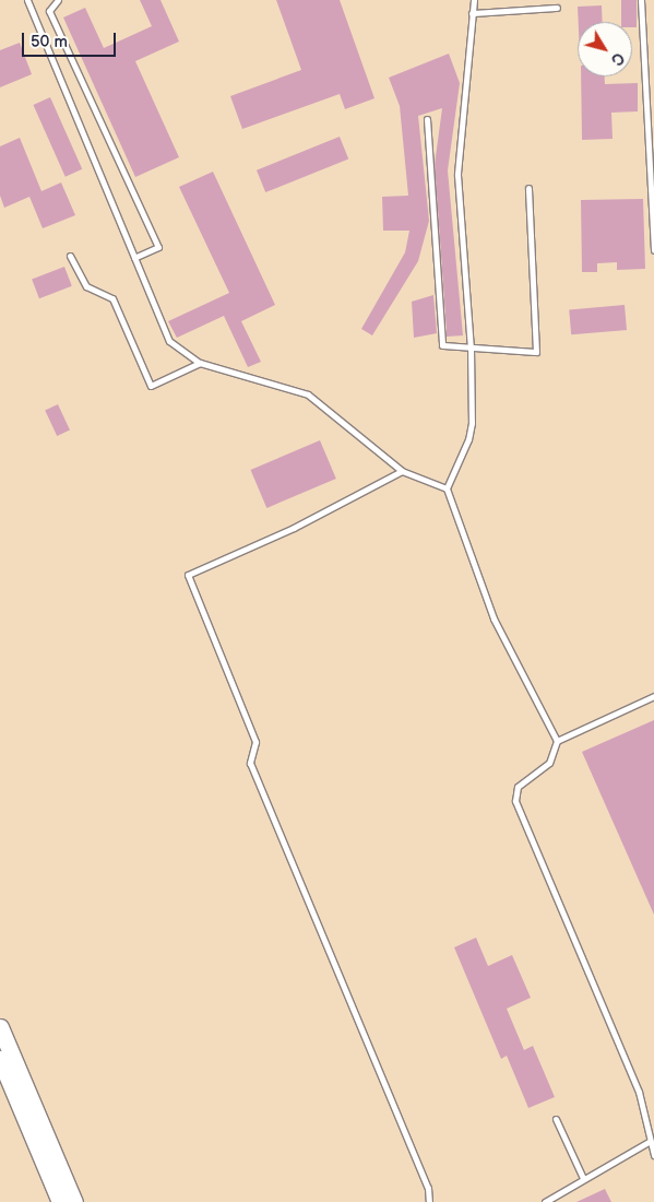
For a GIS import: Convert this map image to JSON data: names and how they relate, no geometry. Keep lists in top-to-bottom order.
{
  "scale_bar": "50 m",
  "north": "bottom right"
}
